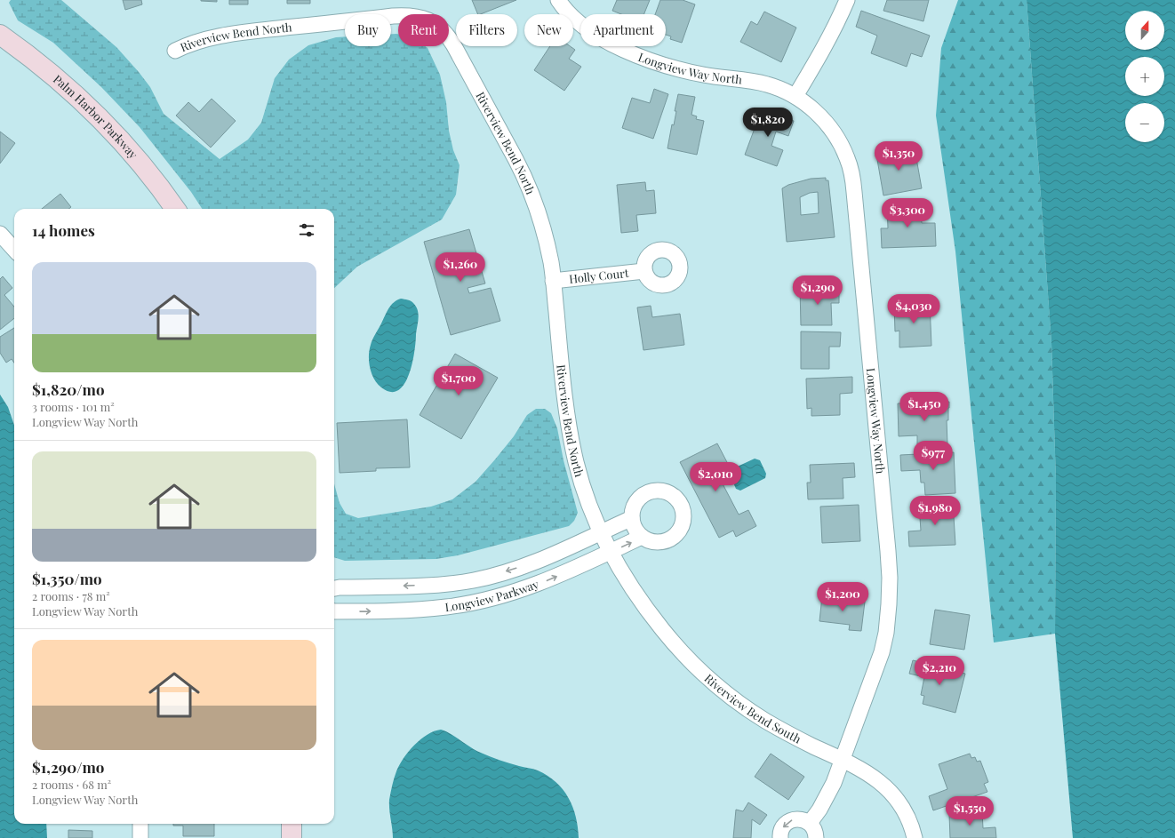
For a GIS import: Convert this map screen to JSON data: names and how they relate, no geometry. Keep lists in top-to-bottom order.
{
  "streets": {
    "street": [
      "Riverview Bend North",
      "Longview Way North",
      "Palm Harbor Parkway",
      "Holly Court",
      "Longview Parkway",
      "Riverview Bend South"
    ]
  },
  "crossings": [
    ["Riverview Bend North", "Holly Court"],
    ["Riverview Bend North", "Longview Parkway"],
    ["Riverview Bend North", "Riverview Bend South"],
    ["Longview Way North", "Riverview Bend South"],
    ["Longview Parkway", "Riverview Bend South"]
  ],
  "north": "top",
  "page": {
    "map_buttons": ["+", "−"],
    "chip": [
      "Buy",
      "Rent",
      "Filters",
      "New",
      "Apartment"
    ],
    "price": [
      "$1,820",
      "$1,350",
      "$3,300",
      "$1,260",
      "$1,290",
      "$4,030",
      "$1,700",
      "$1,450",
      "$977",
      "$2,010",
      "$1,980",
      "$1,200",
      "$2,210",
      "$1,550"
    ],
    "heading": "14 homes",
    "list": [
      {
        "name": "$1,820/mo",
        "note": "3 rooms · 101 m² · Longview Way North"
      },
      {
        "name": "$1,350/mo",
        "note": "2 rooms · 78 m² · Longview Way North"
      },
      {
        "name": "$1,290/mo",
        "note": "2 rooms · 68 m² · Longview Way North"
      }
    ]
  }
}
